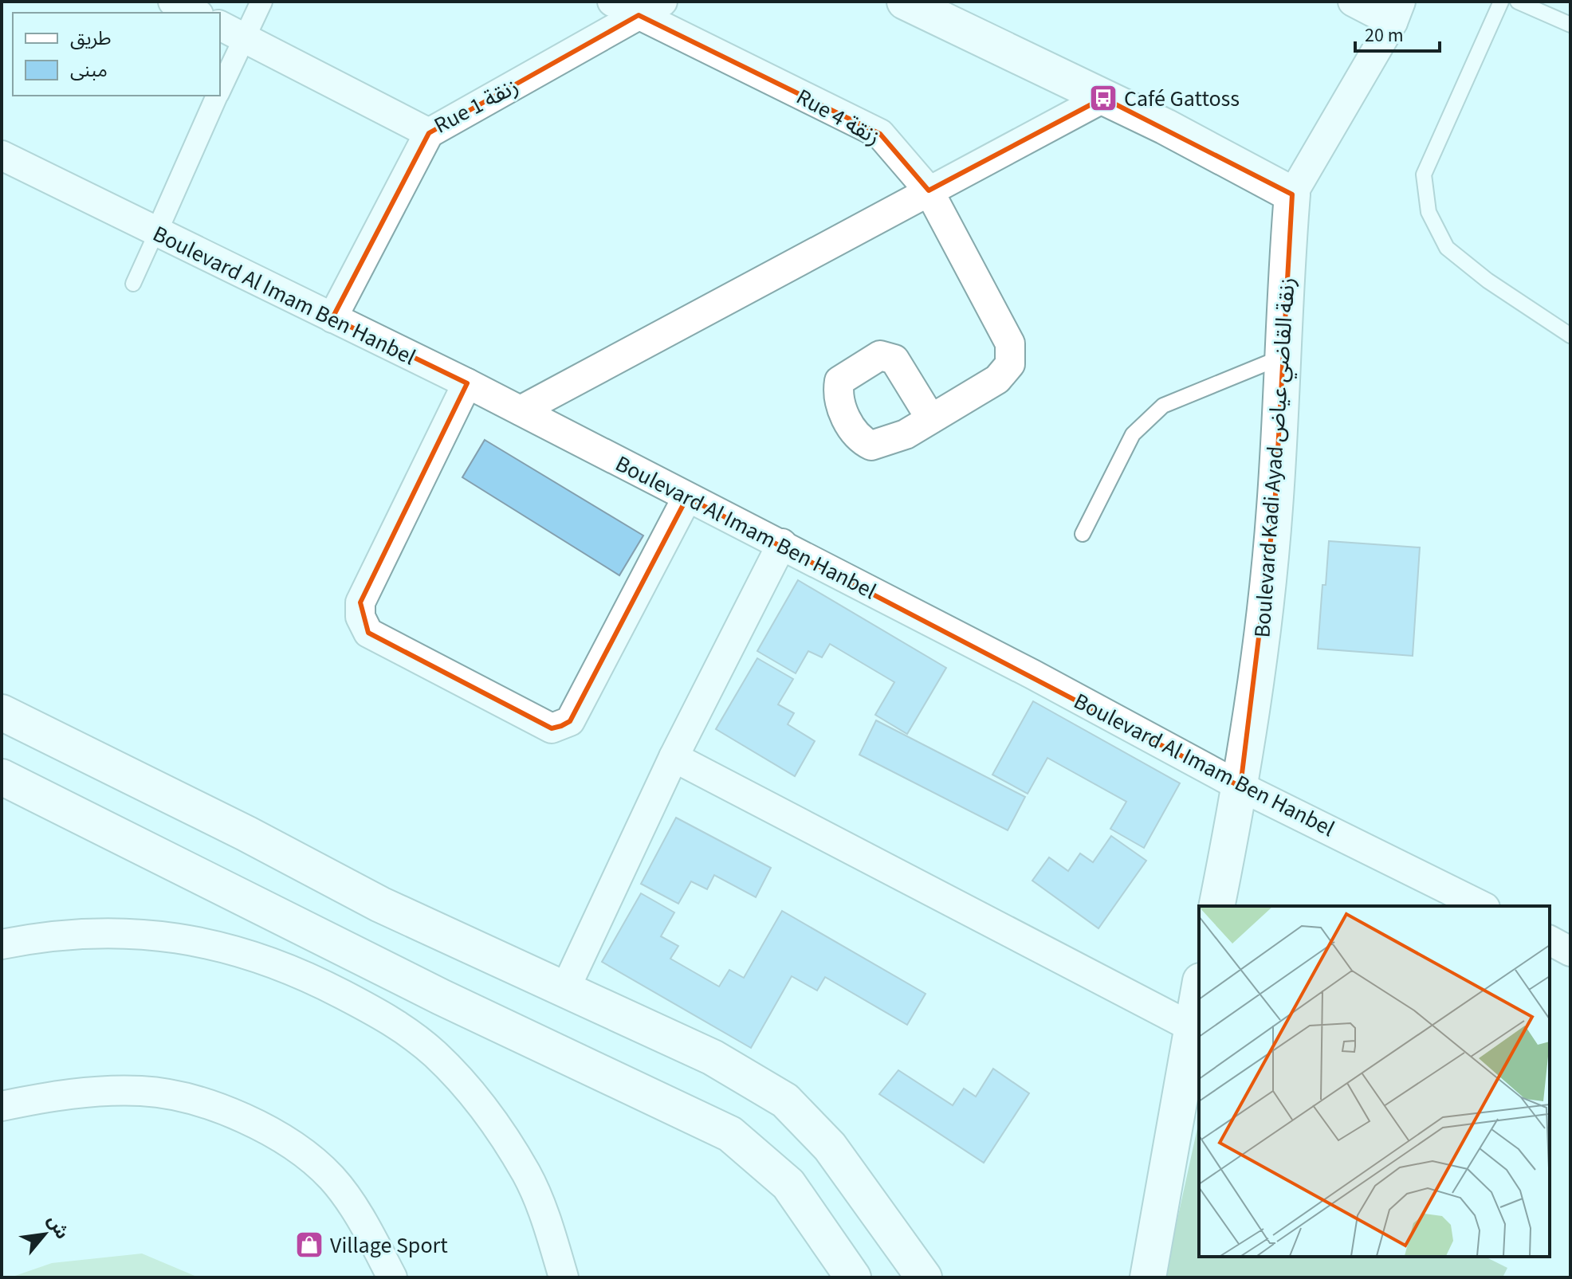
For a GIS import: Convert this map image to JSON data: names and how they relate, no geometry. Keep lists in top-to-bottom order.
{
  "streets": {
    "street": [
      "Rue 1 زنقة",
      "Rue 4 زنقة",
      "Boulevard Al Imam Ben Hanbel",
      "Boulevard Kadi Ayad زنقة القاضي عياض"
    ]
  },
  "crossings": [
    ["Rue 1 زنقة", "Rue 4 زنقة"],
    ["Boulevard Al Imam Ben Hanbel", "Boulevard Kadi Ayad زنقة القاضي عياض"]
  ],
  "places": {
    "bus stop": ["Café Gattoss"],
    "shop": ["Village Sport"]
  },
  "legend": ["طريق", "مبنى"],
  "scale_bar": "20 m",
  "north": "top right"
}
